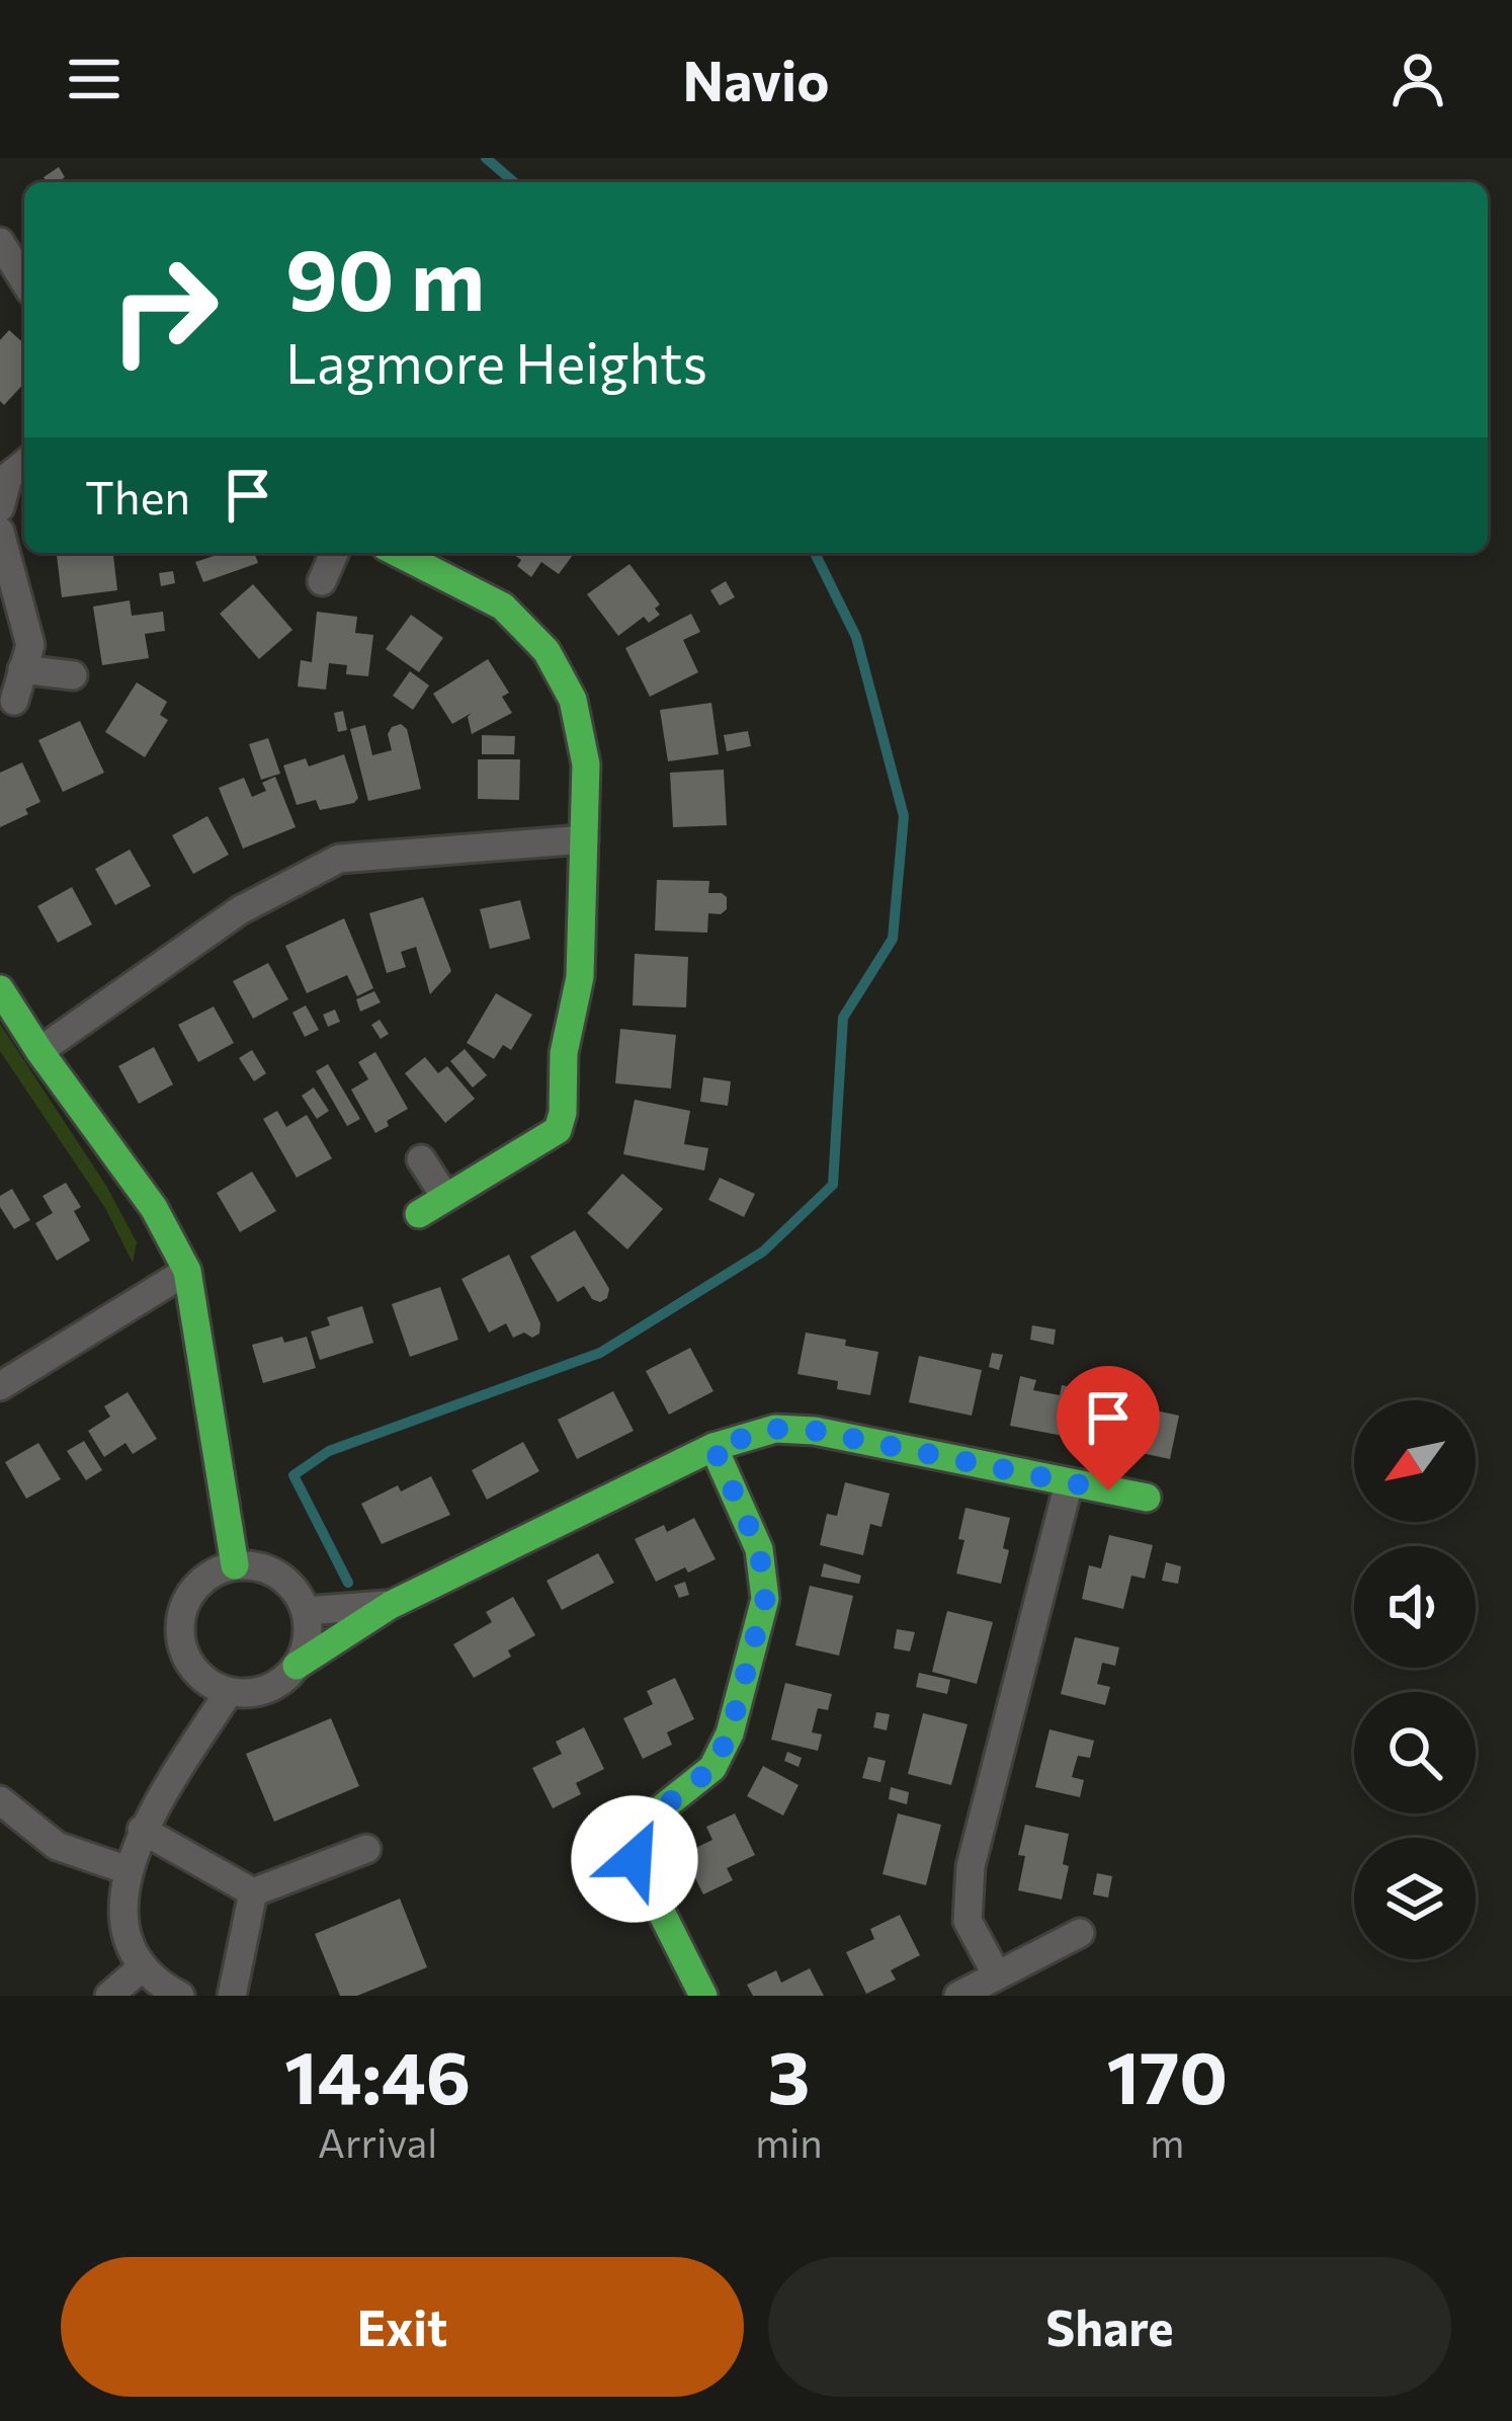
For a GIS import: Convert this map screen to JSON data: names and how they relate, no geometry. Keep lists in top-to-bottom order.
{
  "north": "bottom left",
  "page": {
    "header": "Navio",
    "turn": ["90 m", "Lagmore Heights"],
    "then": "Then",
    "eta": [
      "14:46",
      "Arrival",
      "3",
      "min",
      "170",
      "m"
    ],
    "buttons": ["Exit", "Share"]
  }
}
